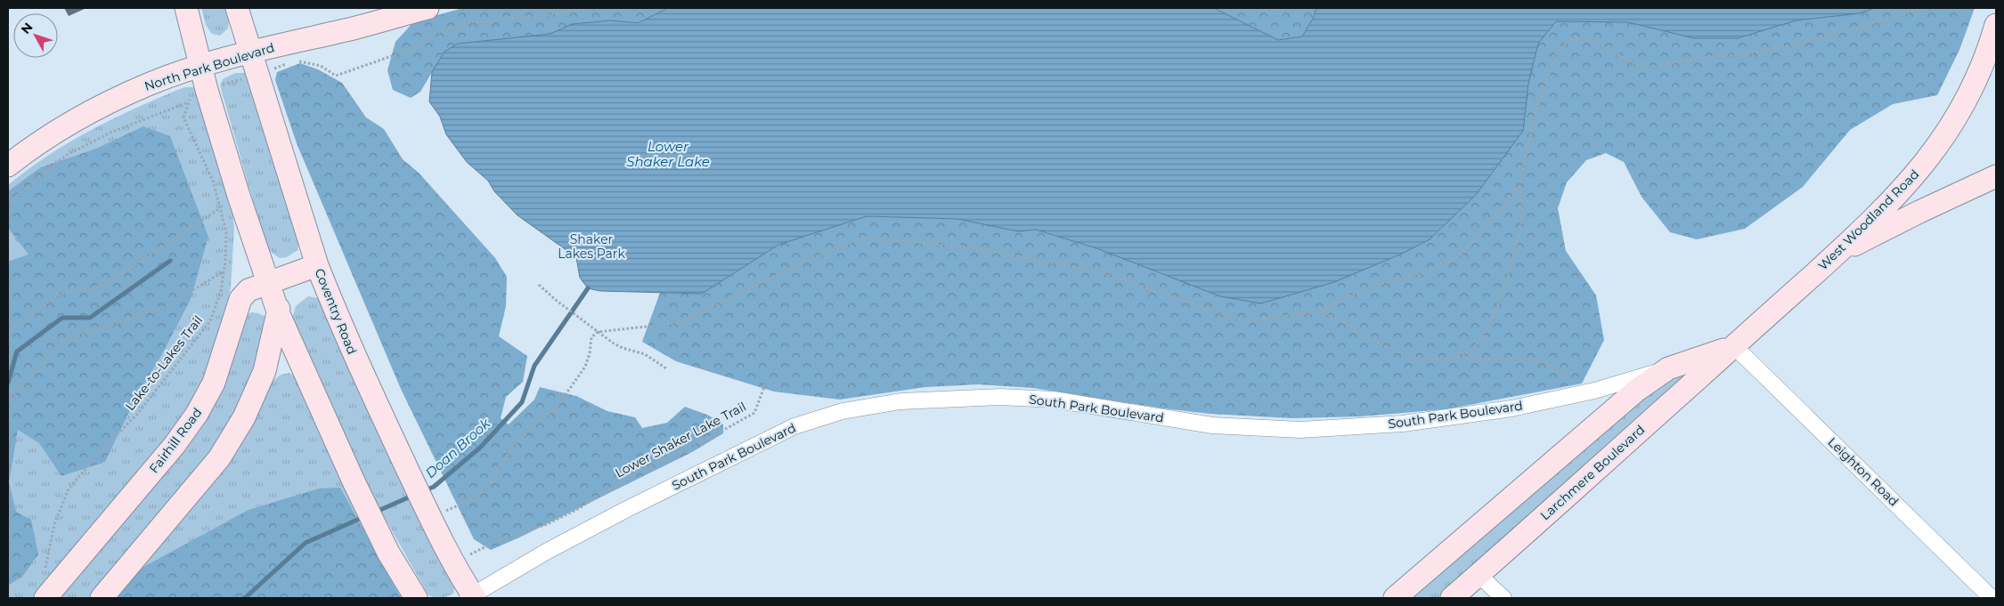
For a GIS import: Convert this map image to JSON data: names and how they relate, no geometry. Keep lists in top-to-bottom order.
{
  "streets": {
    "main road": [
      "North Park Boulevard",
      "West Woodland Road",
      "Coventry Road",
      "South Park Boulevard",
      "Fairhill Road",
      "Larchmere Boulevard"
    ],
    "street": ["Leighton Road"],
    "path": ["Lake-to-Lakes Trail", "Lower Shaker Lake Trail"]
  },
  "crossings": [
    ["North Park Boulevard", "Coventry Road"],
    ["West Woodland Road", "South Park Boulevard"],
    ["West Woodland Road", "Leighton Road"],
    ["West Woodland Road", "Larchmere Boulevard"],
    ["Coventry Road", "South Park Boulevard"],
    ["Coventry Road", "Fairhill Road"],
    ["South Park Boulevard", "Leighton Road"],
    ["South Park Boulevard", "Larchmere Boulevard"],
    ["Leighton Road", "Larchmere Boulevard"]
  ],
  "water": ["Lower Shaker Lake", "Doan Brook"],
  "parks": ["Shaker Lakes Park"],
  "north": "top left"
}
